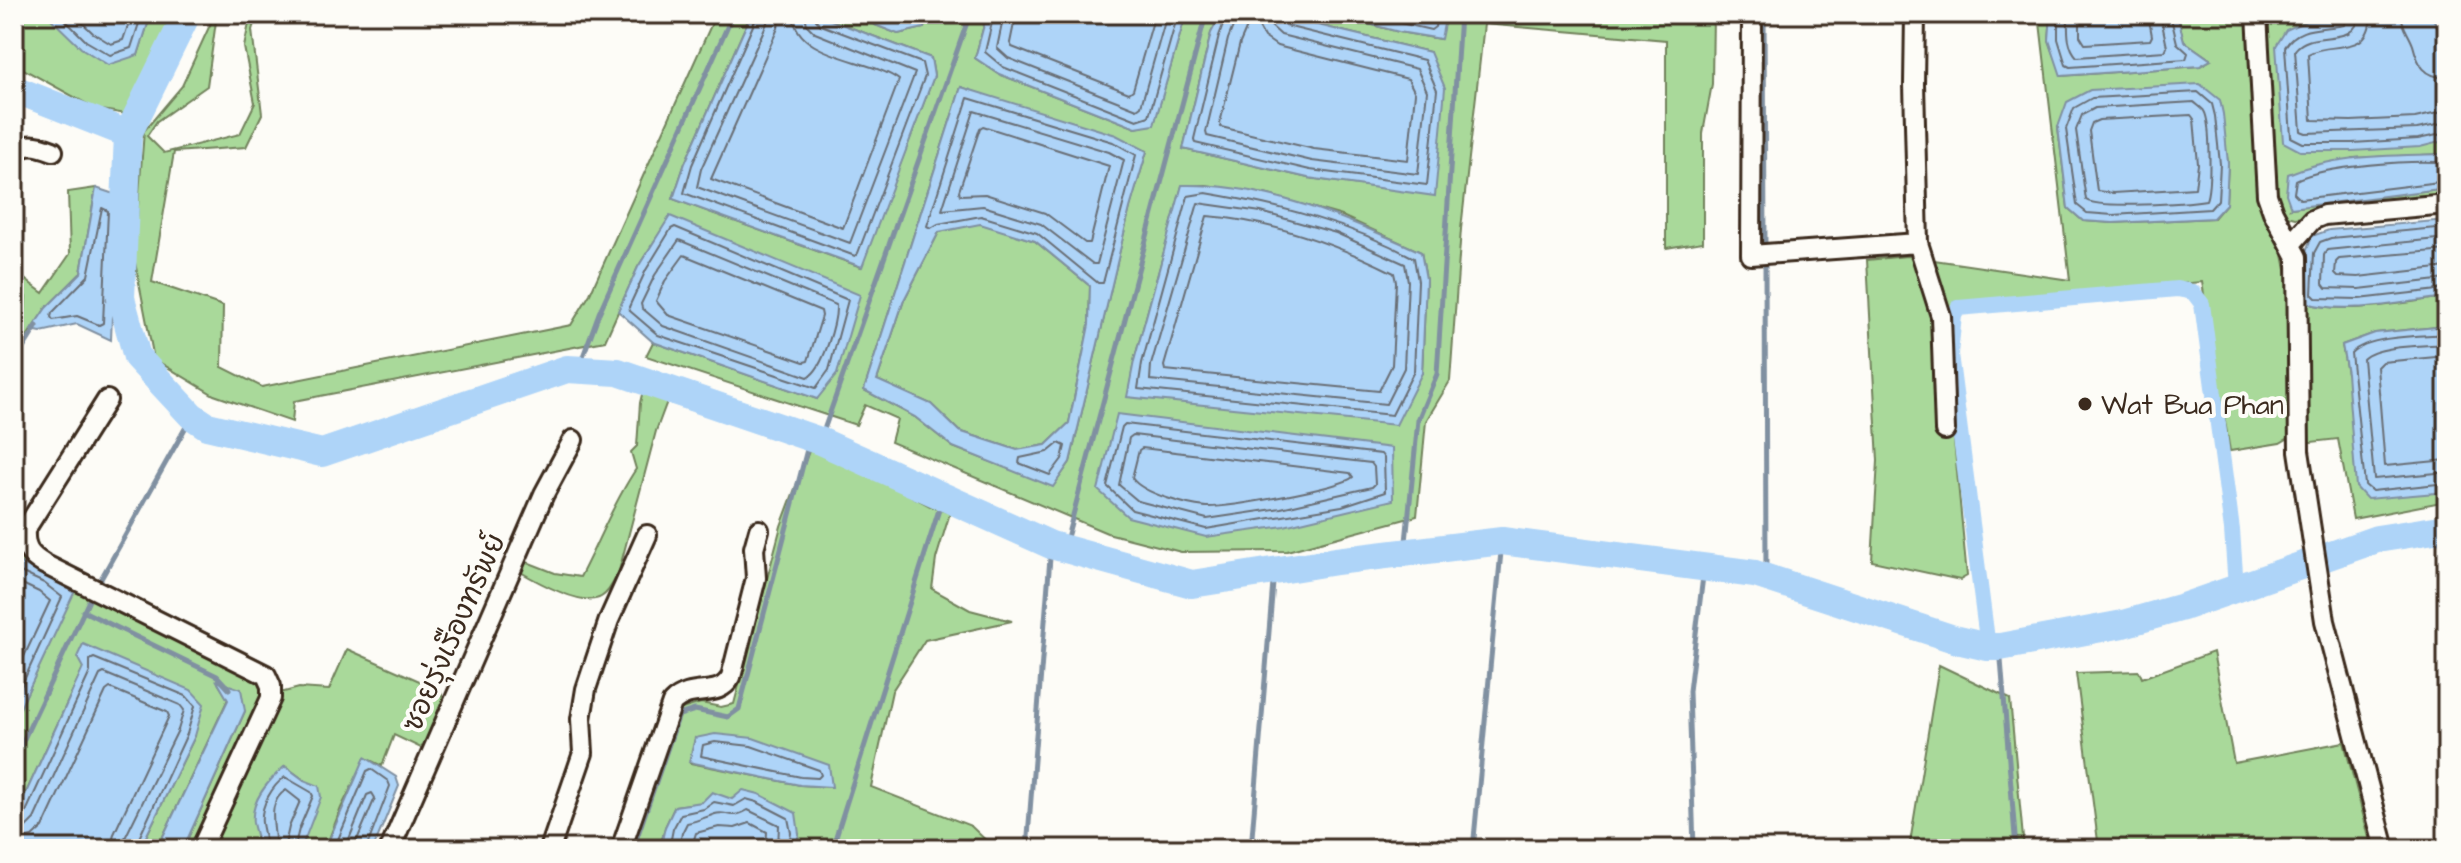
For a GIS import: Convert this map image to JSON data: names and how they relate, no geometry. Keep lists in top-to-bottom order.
{
  "streets": {
    "street": ["ซอยรุ่งเรืองทรัพย์"]
  },
  "places": ["Wat Bua Phan"]
}
